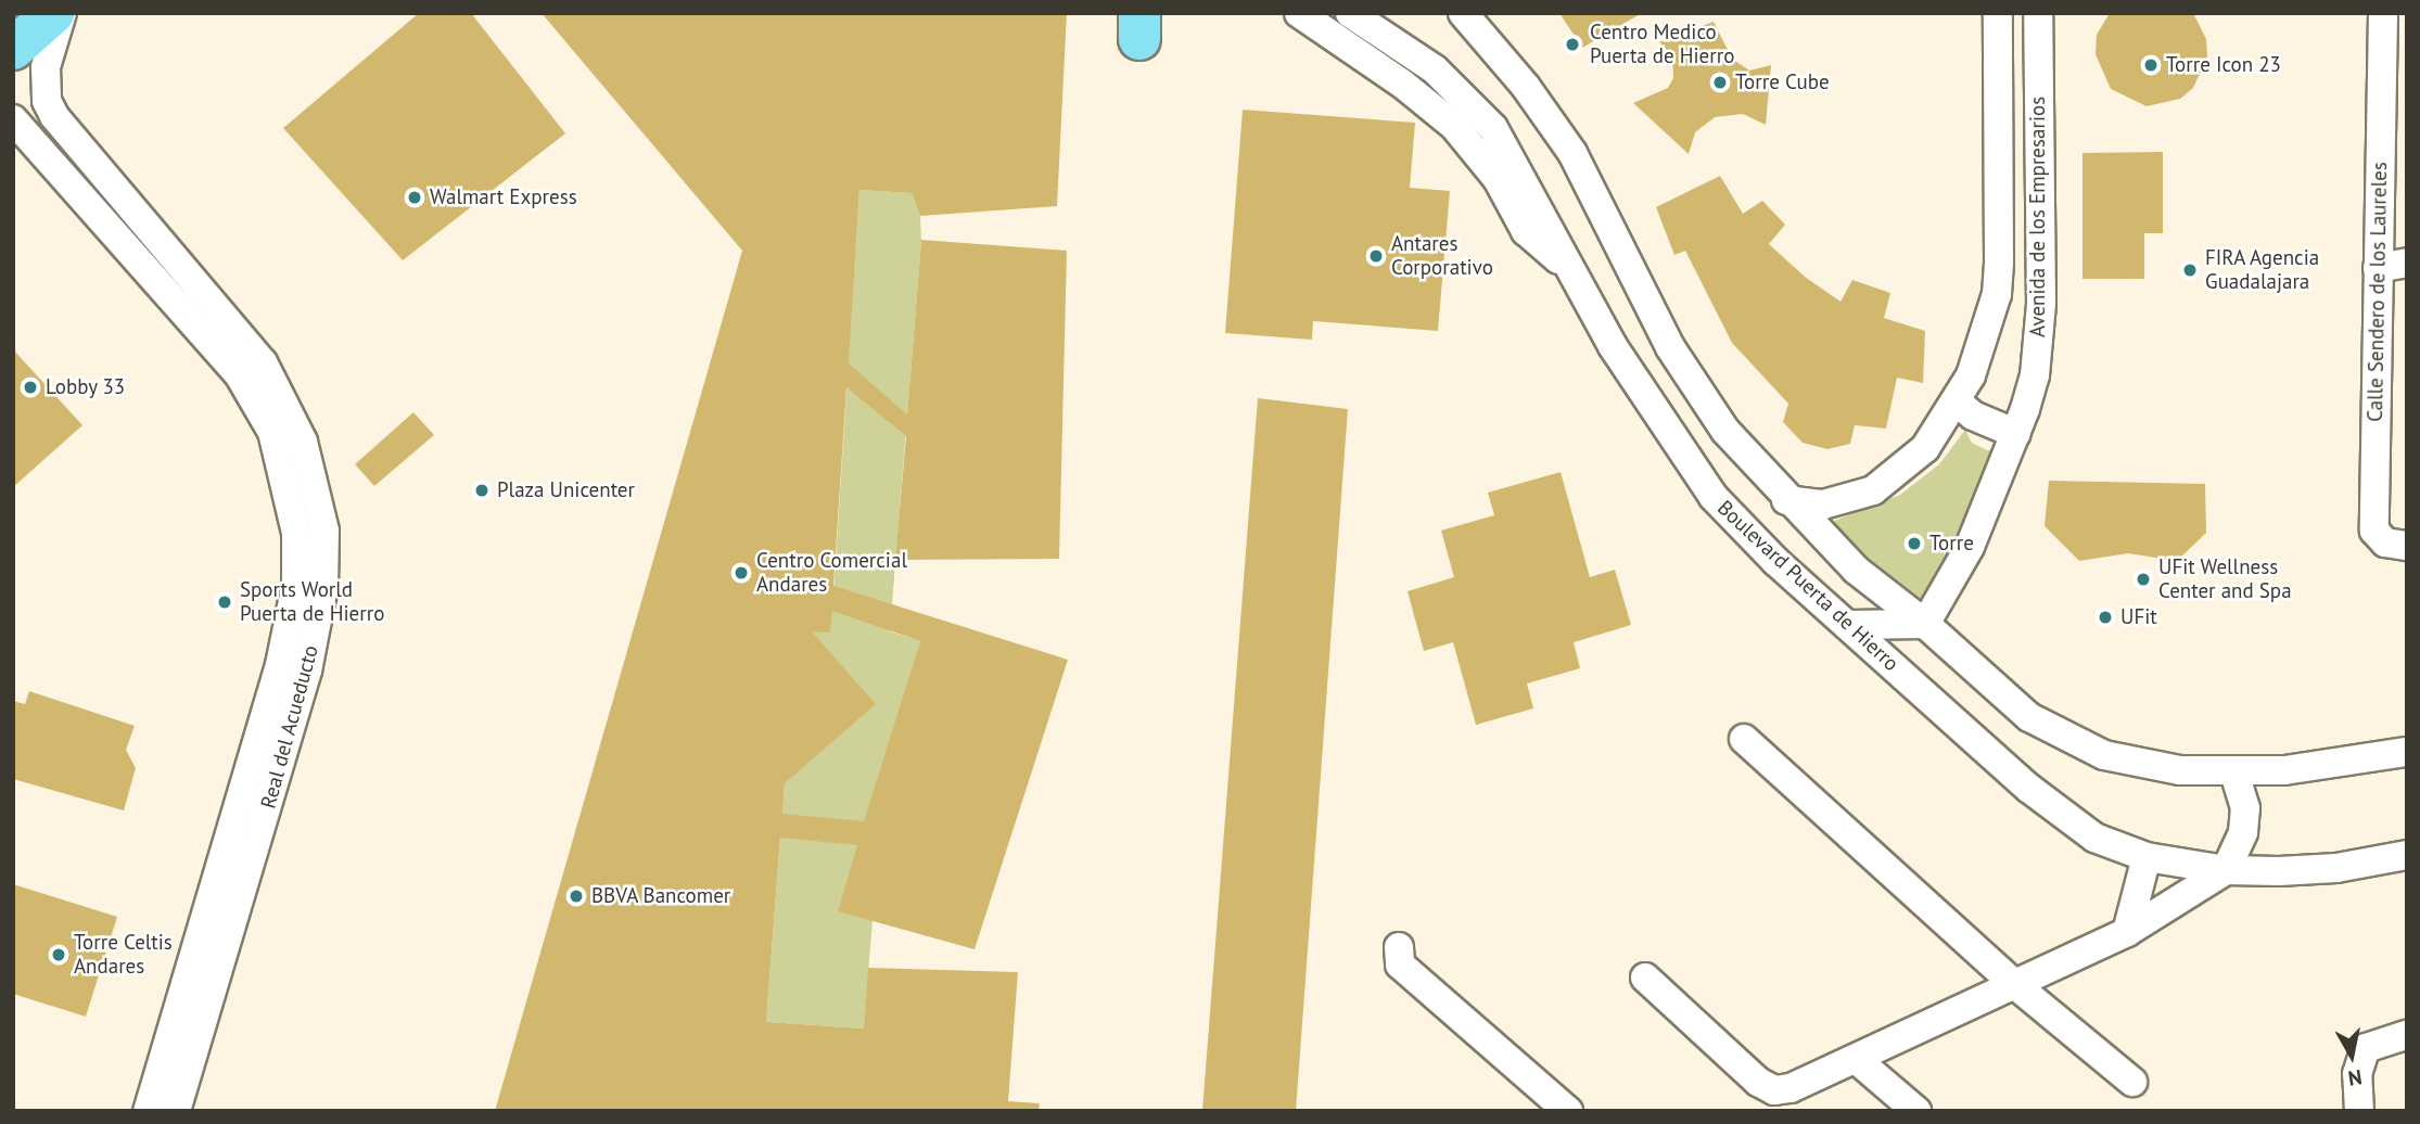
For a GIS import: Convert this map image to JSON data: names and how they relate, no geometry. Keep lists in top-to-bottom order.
{
  "streets": {
    "street": [
      "Avenida de los Empresarios",
      "Calle Sendero de los Laureles",
      "Boulevard Puerta de Hierro",
      "Real del Acueducto"
    ]
  },
  "places": [
    "Centro Medico Puerta de Hierro",
    "Torre Icon 23",
    "Torre Cube",
    "Walmart Express",
    "Antares Corporativo",
    "FIRA Agencia Guadalajara",
    "Lobby 33",
    "Plaza Unicenter",
    "Torre",
    "Centro Comercial Andares",
    "UFit Wellness Center and Spa",
    "Sports World Puerta de Hierro",
    "UFit",
    "BBVA Bancomer",
    "Torre Celtis Andares"
  ],
  "north": "bottom"
}
